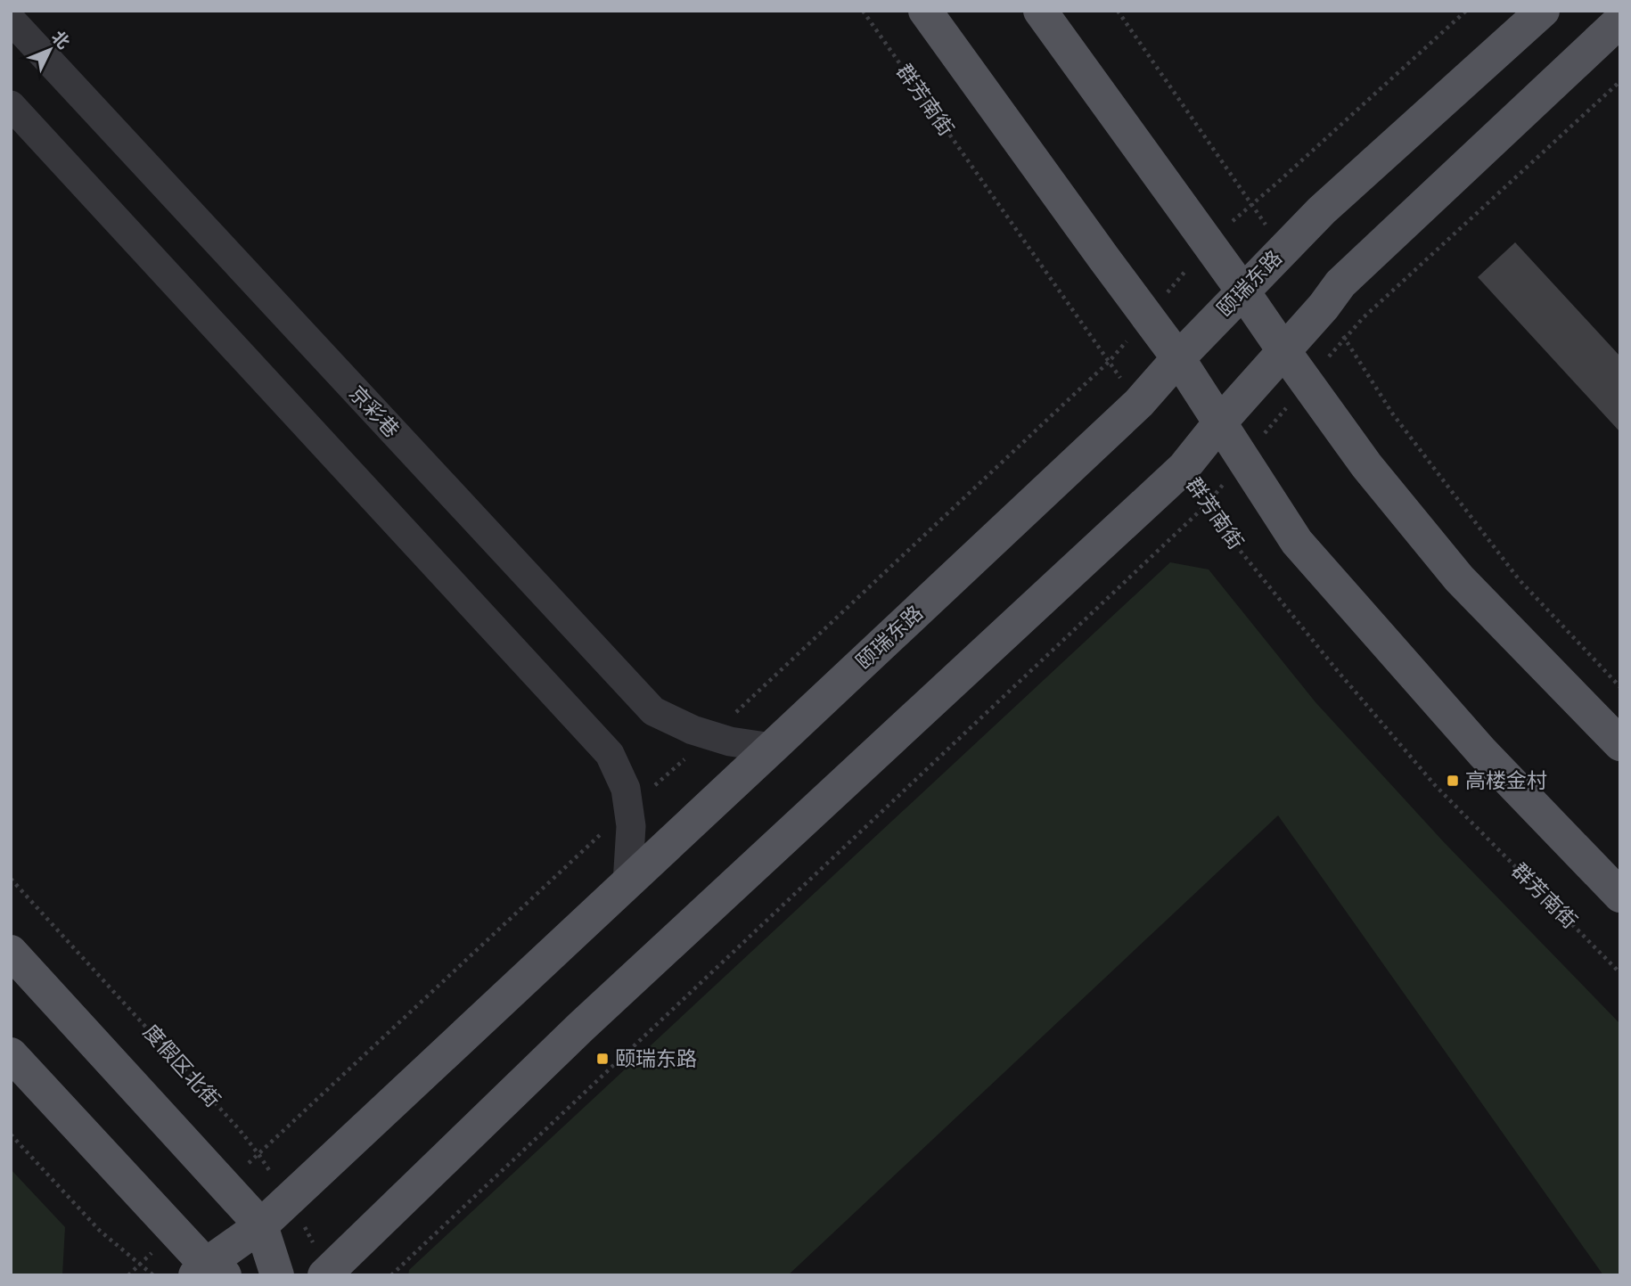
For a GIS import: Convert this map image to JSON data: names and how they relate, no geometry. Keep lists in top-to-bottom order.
{
  "streets": {
    "main road": ["颐瑞东路"],
    "street": ["京彩巷"],
    "path": ["群芳南街", "度假区北街"]
  },
  "crossings": [
    ["群芳南街", "颐瑞东路"],
    ["颐瑞东路", "京彩巷"],
    ["颐瑞东路", "度假区北街"]
  ],
  "places": {
    "transit": ["高楼金村", "颐瑞东路"]
  },
  "north": "top right"
}
